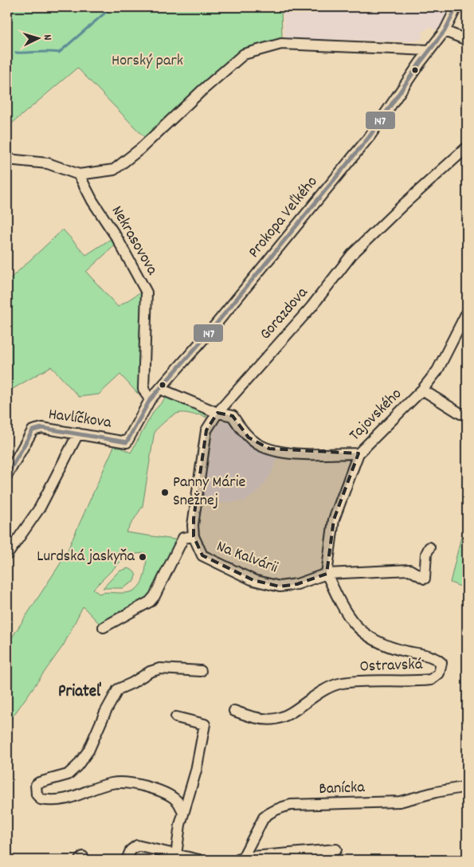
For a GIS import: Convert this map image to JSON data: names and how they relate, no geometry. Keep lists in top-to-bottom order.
{
  "streets": {
    "street": [
      "Prokopa Veľkého",
      "Nekrasovova",
      "Gorazdova",
      "Tajovského",
      "Havlíčkova",
      "Na Kalvárii",
      "Ostravská",
      "Banícka"
    ]
  },
  "crossings": [
    ["Prokopa Veľkého", "Nekrasovova"],
    ["Prokopa Veľkého", "Havlíčkova"],
    ["Gorazdova", "Na Kalvárii"],
    ["Tajovského", "Na Kalvárii"],
    ["Tajovského", "Ostravská"],
    ["Na Kalvárii", "Ostravská"]
  ],
  "districts": ["Priateľ"],
  "parks": ["Horský park"],
  "places": ["Panny Márie Snežnej", "Lurdská jaskyňa"],
  "lines": ["transit line 147"],
  "north": "right"
}
